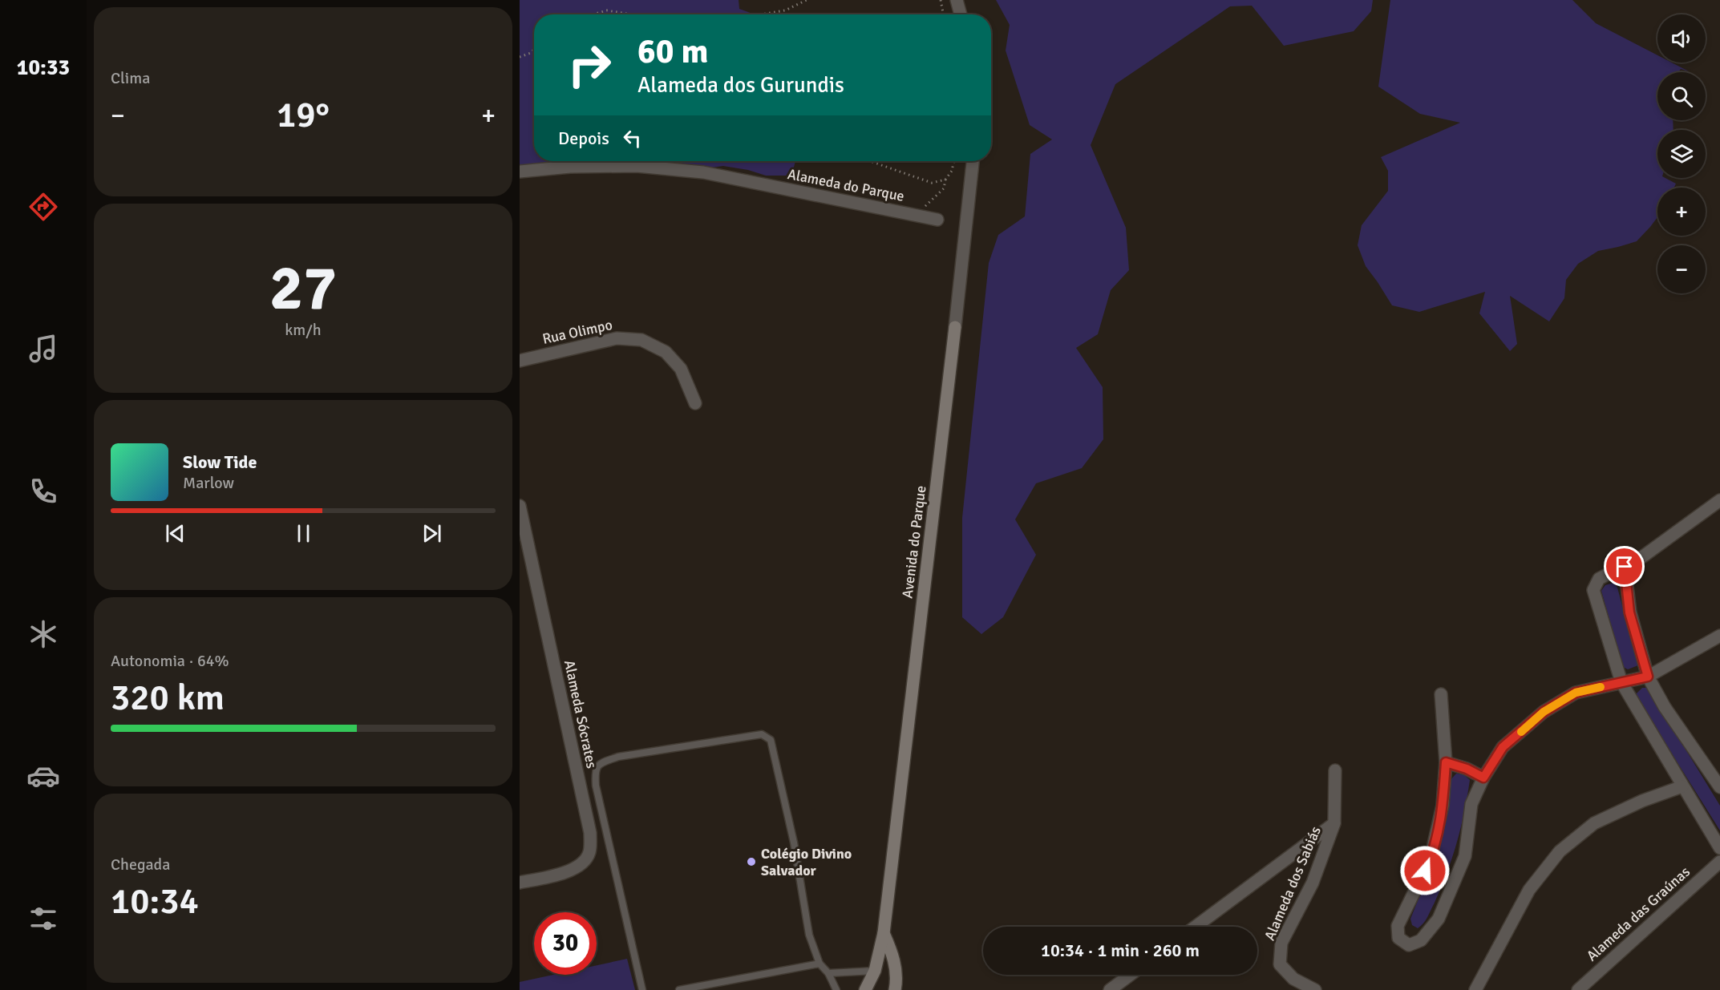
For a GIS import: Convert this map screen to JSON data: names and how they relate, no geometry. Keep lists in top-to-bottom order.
{
  "streets": {
    "street": [
      "Alameda do Parque",
      "Rua Olimpo",
      "Avenida do Parque",
      "Alameda Sócrates",
      "Alameda dos Sabiás",
      "Alameda das Graúnas"
    ]
  },
  "places": ["Colégio Divino Salvador"],
  "page": {
    "tabs": "10:33",
    "tile": [
      "Clima",
      ["27", "km/h"],
      ["Autonomia · 64%", "320 km"],
      ["Chegada", "10:34"]
    ],
    "map_buttons": ["+", "−"],
    "turn": ["60 m", "Alameda dos Gurundis"],
    "heat": ["−", "19°", "+"],
    "then": "Depois",
    "song": ["Slow Tide", "Marlow"],
    "limit": "30",
    "trip": "10:34 · 1 min · 260 m"
  }
}
